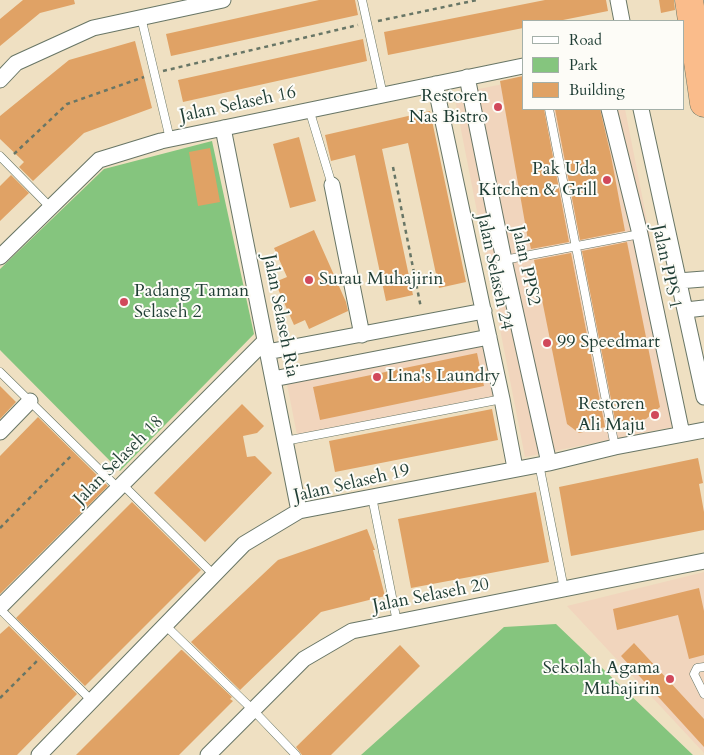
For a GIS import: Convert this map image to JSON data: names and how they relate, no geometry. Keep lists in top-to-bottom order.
{
  "streets": {
    "street": [
      "Jalan Selaseh 16",
      "Jalan PPS2",
      "Jalan PPS 1",
      "Jalan Selaseh 24",
      "Jalan Selaseh Ria",
      "Jalan Selaseh 18",
      "Jalan Selaseh 19",
      "Jalan Selaseh 20"
    ]
  },
  "crossings": [
    ["Jalan Selaseh 16", "Jalan PPS2"],
    ["Jalan Selaseh 16", "Jalan Selaseh 24"],
    ["Jalan Selaseh 16", "Jalan Selaseh Ria"],
    ["Jalan PPS2", "Jalan Selaseh 19"],
    ["Jalan PPS 1", "Jalan Selaseh 19"],
    ["Jalan Selaseh 24", "Jalan Selaseh 19"],
    ["Jalan Selaseh Ria", "Jalan Selaseh 18"],
    ["Jalan Selaseh Ria", "Jalan Selaseh 19"]
  ],
  "places": [
    "Restoren Nas Bistro",
    "Pak Uda Kitchen & Grill",
    "Surau Muhajirin",
    "Padang Taman Selaseh 2",
    "99 Speedmart",
    "Lina's Laundry",
    "Restoren Ali Maju",
    "Sekolah Agama Muhajirin"
  ],
  "legend": ["Road", "Park", "Building"]
}
